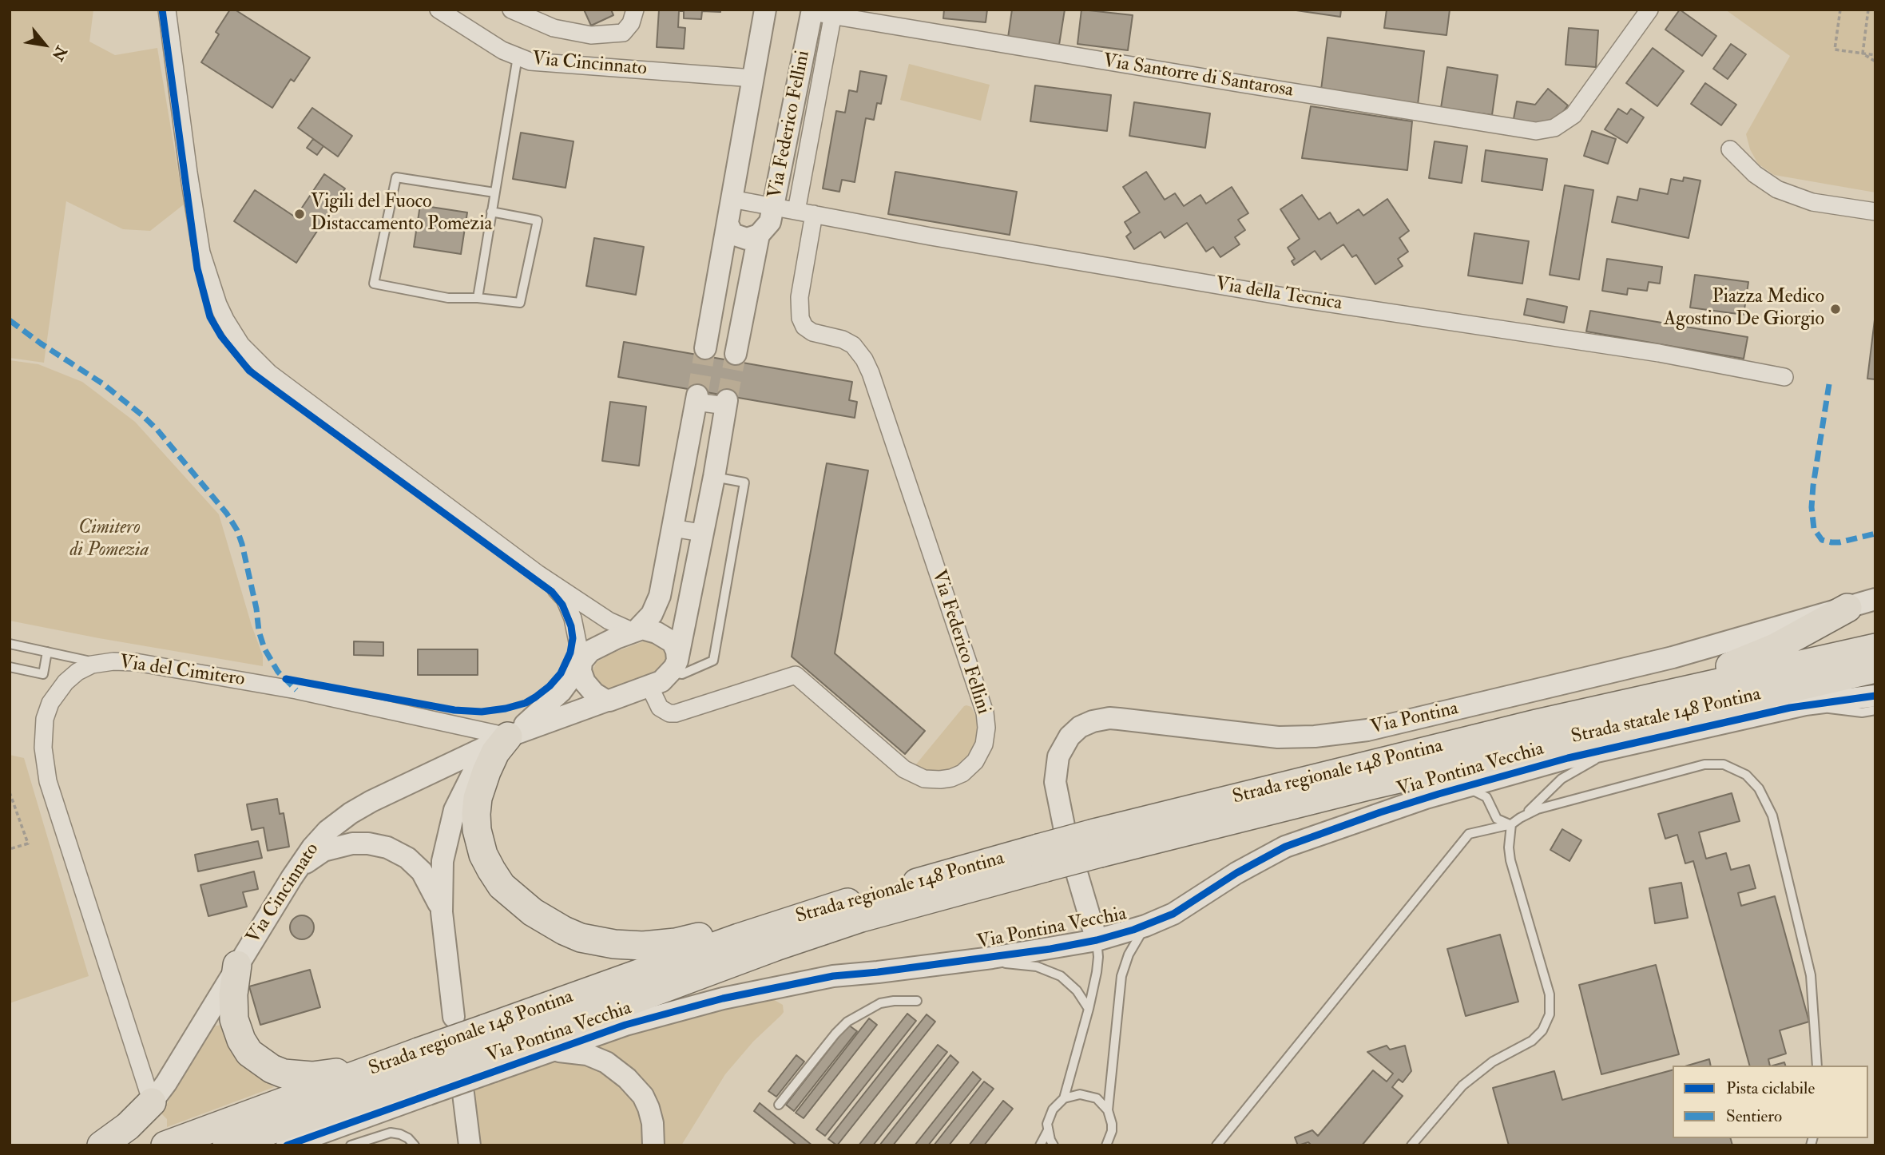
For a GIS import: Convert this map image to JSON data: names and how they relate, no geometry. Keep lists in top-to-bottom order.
{
  "streets": {
    "highway": ["Strada statale 148 Pontina", "Strada regionale 148 Pontina"],
    "street": [
      "Via Cincinnato",
      "Via Santorre di Santarosa",
      "Via Federico Fellini",
      "Via della Tecnica",
      "Via del Cimitero",
      "Via Pontina",
      "Via Pontina Vecchia"
    ]
  },
  "crossings": [
    ["Via Cincinnato", "Via Federico Fellini"],
    ["Via Cincinnato", "Via del Cimitero"],
    ["Via Santorre di Santarosa", "Via Federico Fellini"],
    ["Via Federico Fellini", "Via della Tecnica"],
    ["Strada statale 148 Pontina", "Strada regionale 148 Pontina"],
    ["Via Pontina Vecchia", "Strada regionale 148 Pontina"]
  ],
  "parks": ["Cimitero di Pomezia"],
  "places": ["Vigili del Fuoco Distaccamento Pomezia", "Piazza Medico Agostino De Giorgio"],
  "legend": ["Pista ciclabile", "Sentiero"],
  "north": "bottom right"
}
